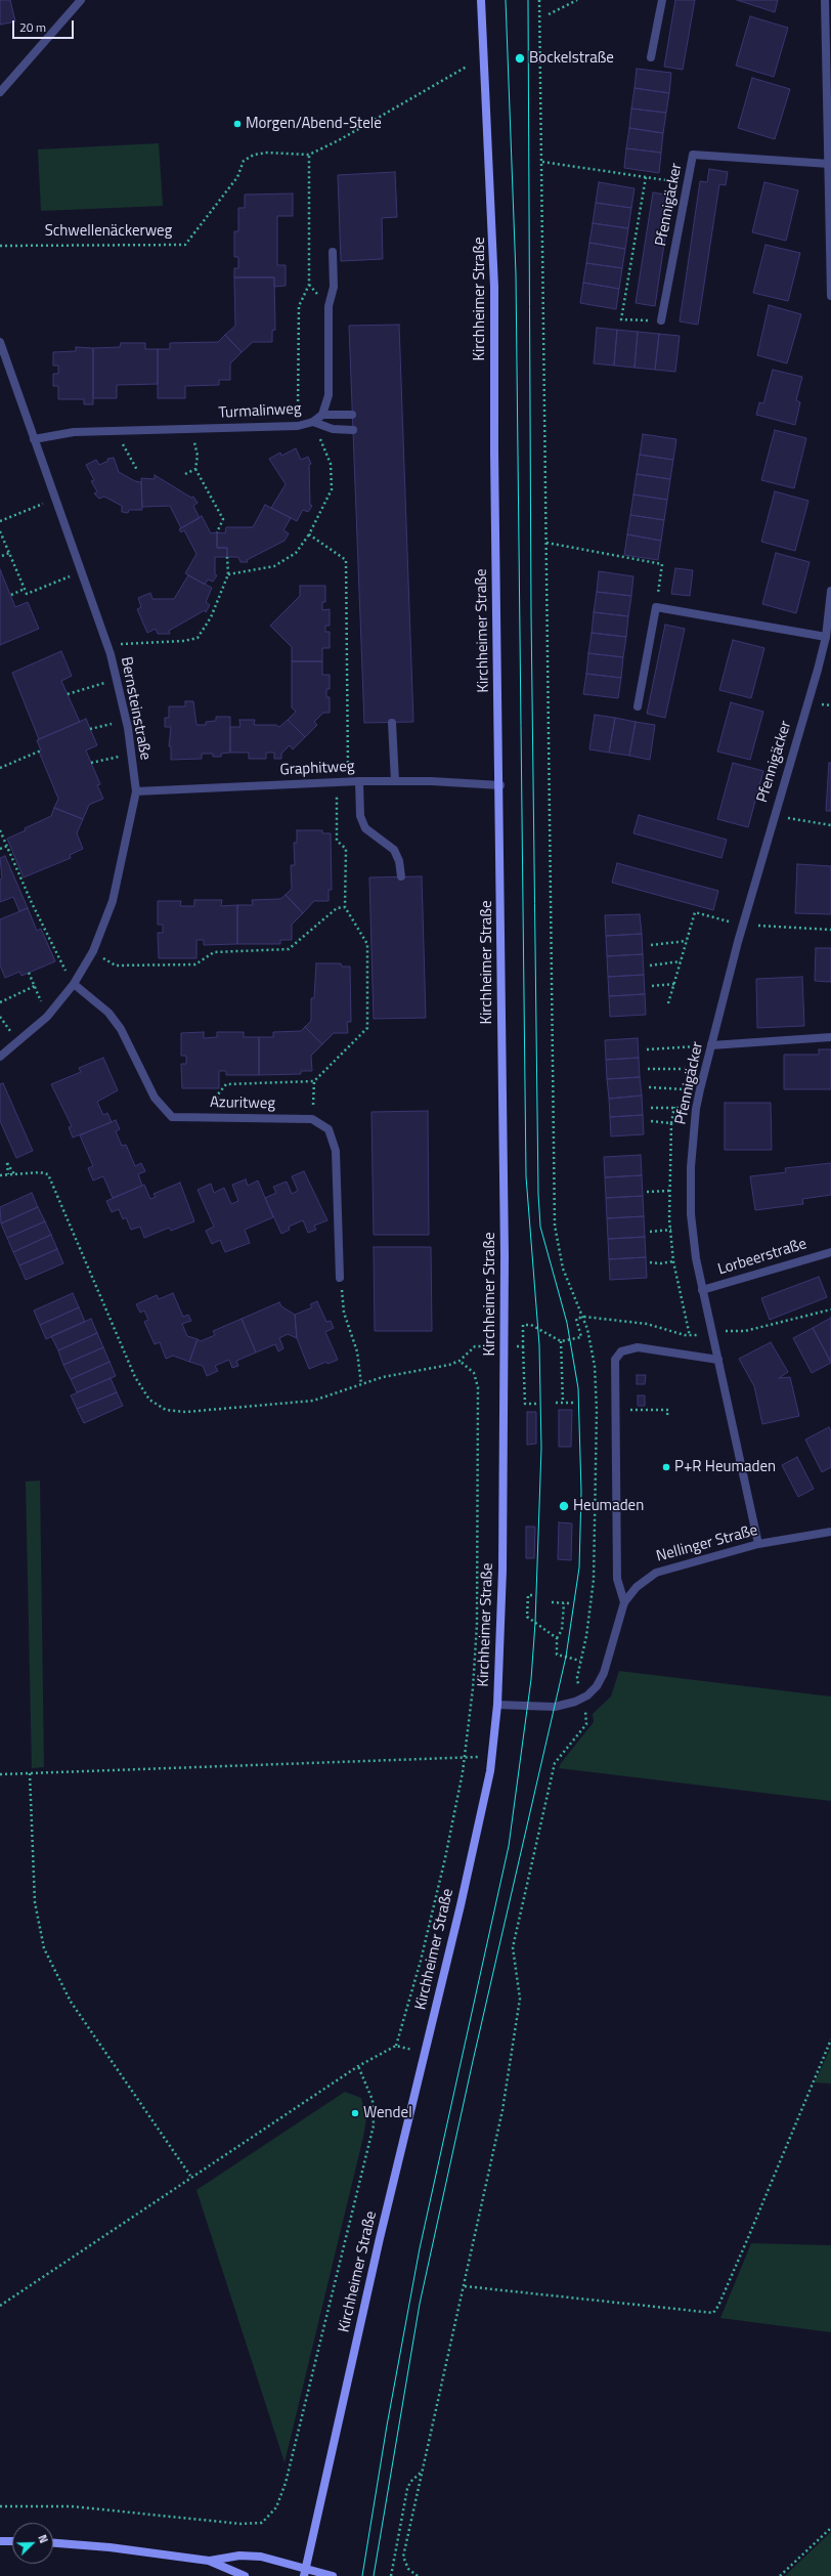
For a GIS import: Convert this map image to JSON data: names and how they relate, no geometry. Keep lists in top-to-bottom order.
{
  "streets": {
    "main road": ["Kirchheimer Straße"],
    "street": [
      "Pfennigäcker",
      "Turmalinweg",
      "Bernsteinstraße",
      "Graphitweg",
      "Azuritweg",
      "Lorbeerstraße",
      "Nellinger Straße"
    ],
    "path": ["Schwellenäckerweg"]
  },
  "crossings": [
    ["Pfennigäcker", "Lorbeerstraße"],
    ["Pfennigäcker", "Nellinger Straße"],
    ["Kirchheimer Straße", "Graphitweg"],
    ["Turmalinweg", "Bernsteinstraße"],
    ["Bernsteinstraße", "Graphitweg"],
    ["Bernsteinstraße", "Azuritweg"]
  ],
  "places": [
    "Bockelstraße",
    "Morgen/Abend-Stele",
    "P+R Heumaden",
    "Heumaden",
    "Wendel"
  ],
  "scale_bar": "20 m",
  "north": "top right"
}
